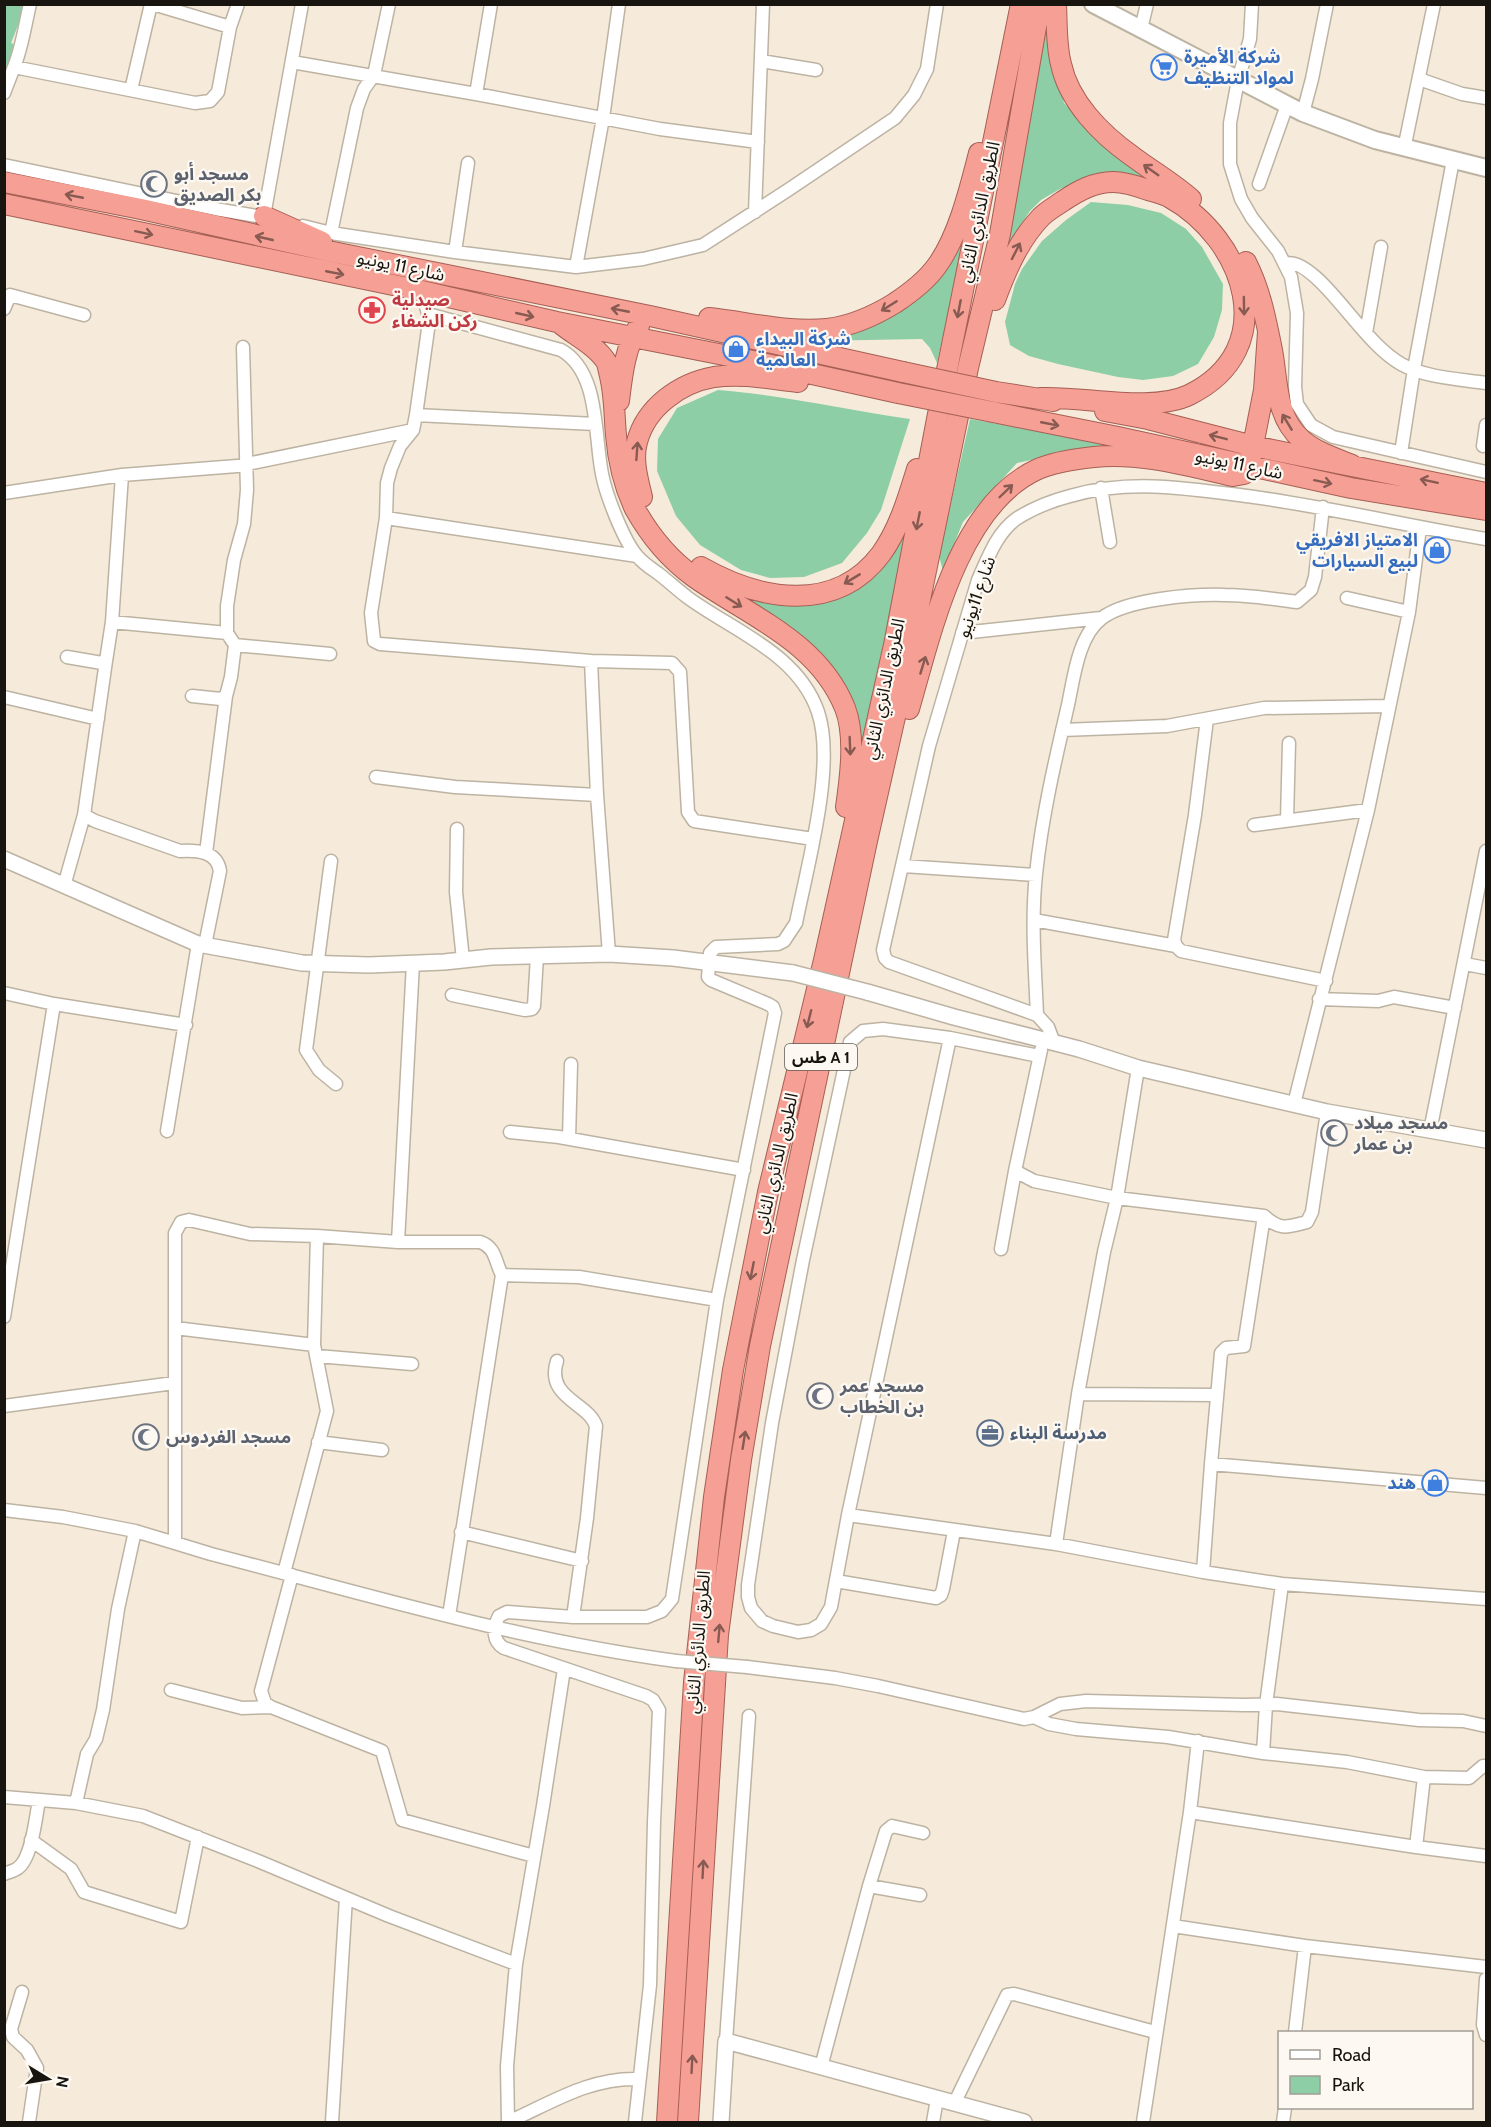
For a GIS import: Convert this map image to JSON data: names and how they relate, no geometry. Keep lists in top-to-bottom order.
{
  "streets": {
    "highway": ["الطريق الدائري الثاني", "شارع 11 يونيو", "طس A 1"],
    "street": ["شارع 11يونيو"]
  },
  "places": {
    "supermarket": ["شركة الأميرة لمواد التنظيف"],
    "mosque": [
      "مسجد أبو بكر الصديق",
      "مسجد ميلاد بن عمار",
      "مسجد عمر بن الخطاب",
      "مسجد الفردوس"
    ],
    "pharmacy": ["صيدلية ركن الشفاء"],
    "shop": ["شركة البيداء العالمية", "الامتياز الافريقي لبيع السيارات", "هند"],
    "office": ["مدرسة البناء"]
  },
  "legend": ["Road", "Park"],
  "north": "right"
}
